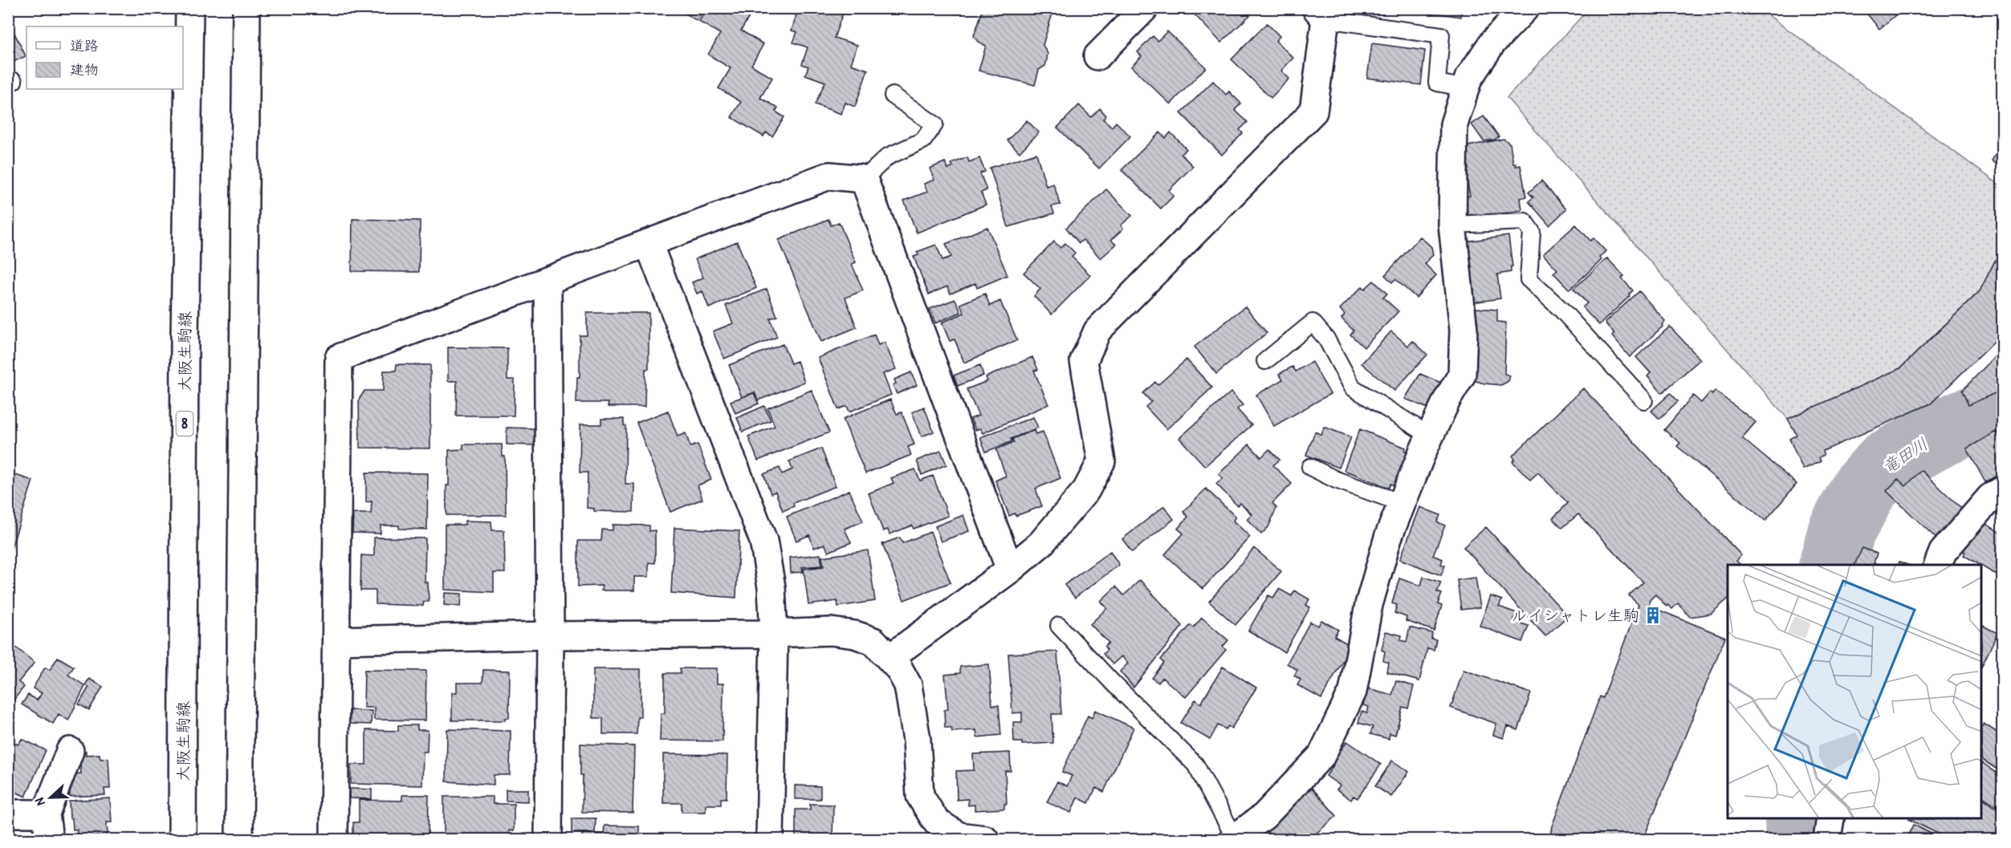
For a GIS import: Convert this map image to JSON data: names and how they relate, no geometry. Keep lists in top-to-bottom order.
{
  "streets": {
    "street": ["大阪生駒線", "8"]
  },
  "water": ["竜田川"],
  "places": {
    "building": ["ルイシャトレ生駒"]
  },
  "legend": ["道路", "建物"],
  "north": "left"
}
